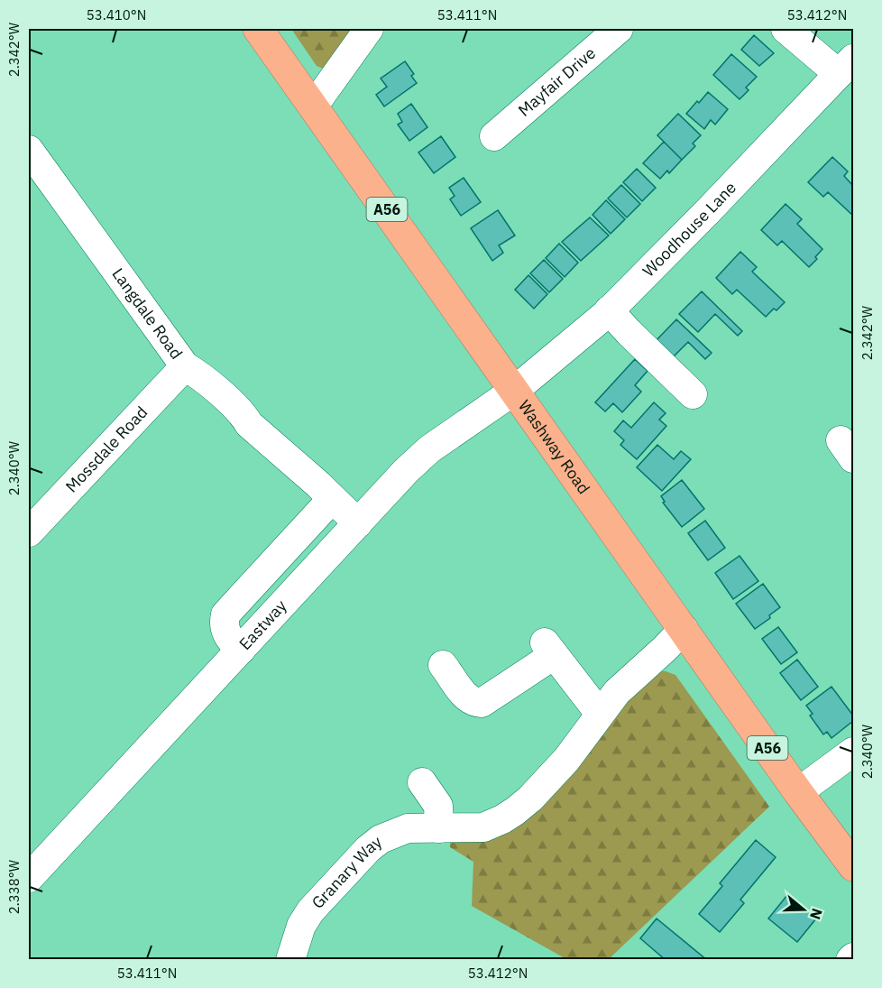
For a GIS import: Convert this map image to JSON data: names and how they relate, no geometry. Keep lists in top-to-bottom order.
{
  "streets": {
    "highway": ["A56", "Washway Road"],
    "street": [
      "Mayfair Drive",
      "Woodhouse Lane",
      "Langdale Road",
      "Mossdale Road",
      "Eastway",
      "Granary Way"
    ]
  },
  "crossings": [
    ["Woodhouse Lane", "Washway Road"],
    ["Woodhouse Lane", "Eastway"],
    ["Langdale Road", "Mossdale Road"],
    ["Langdale Road", "Eastway"],
    ["Washway Road", "Eastway"],
    ["Washway Road", "Granary Way"]
  ],
  "north": "right",
  "coordinates": [
    "53.410°N",
    "53.411°N",
    "53.412°N",
    "2.342°W",
    "2.340°W",
    "2.338°W"
  ]
}
